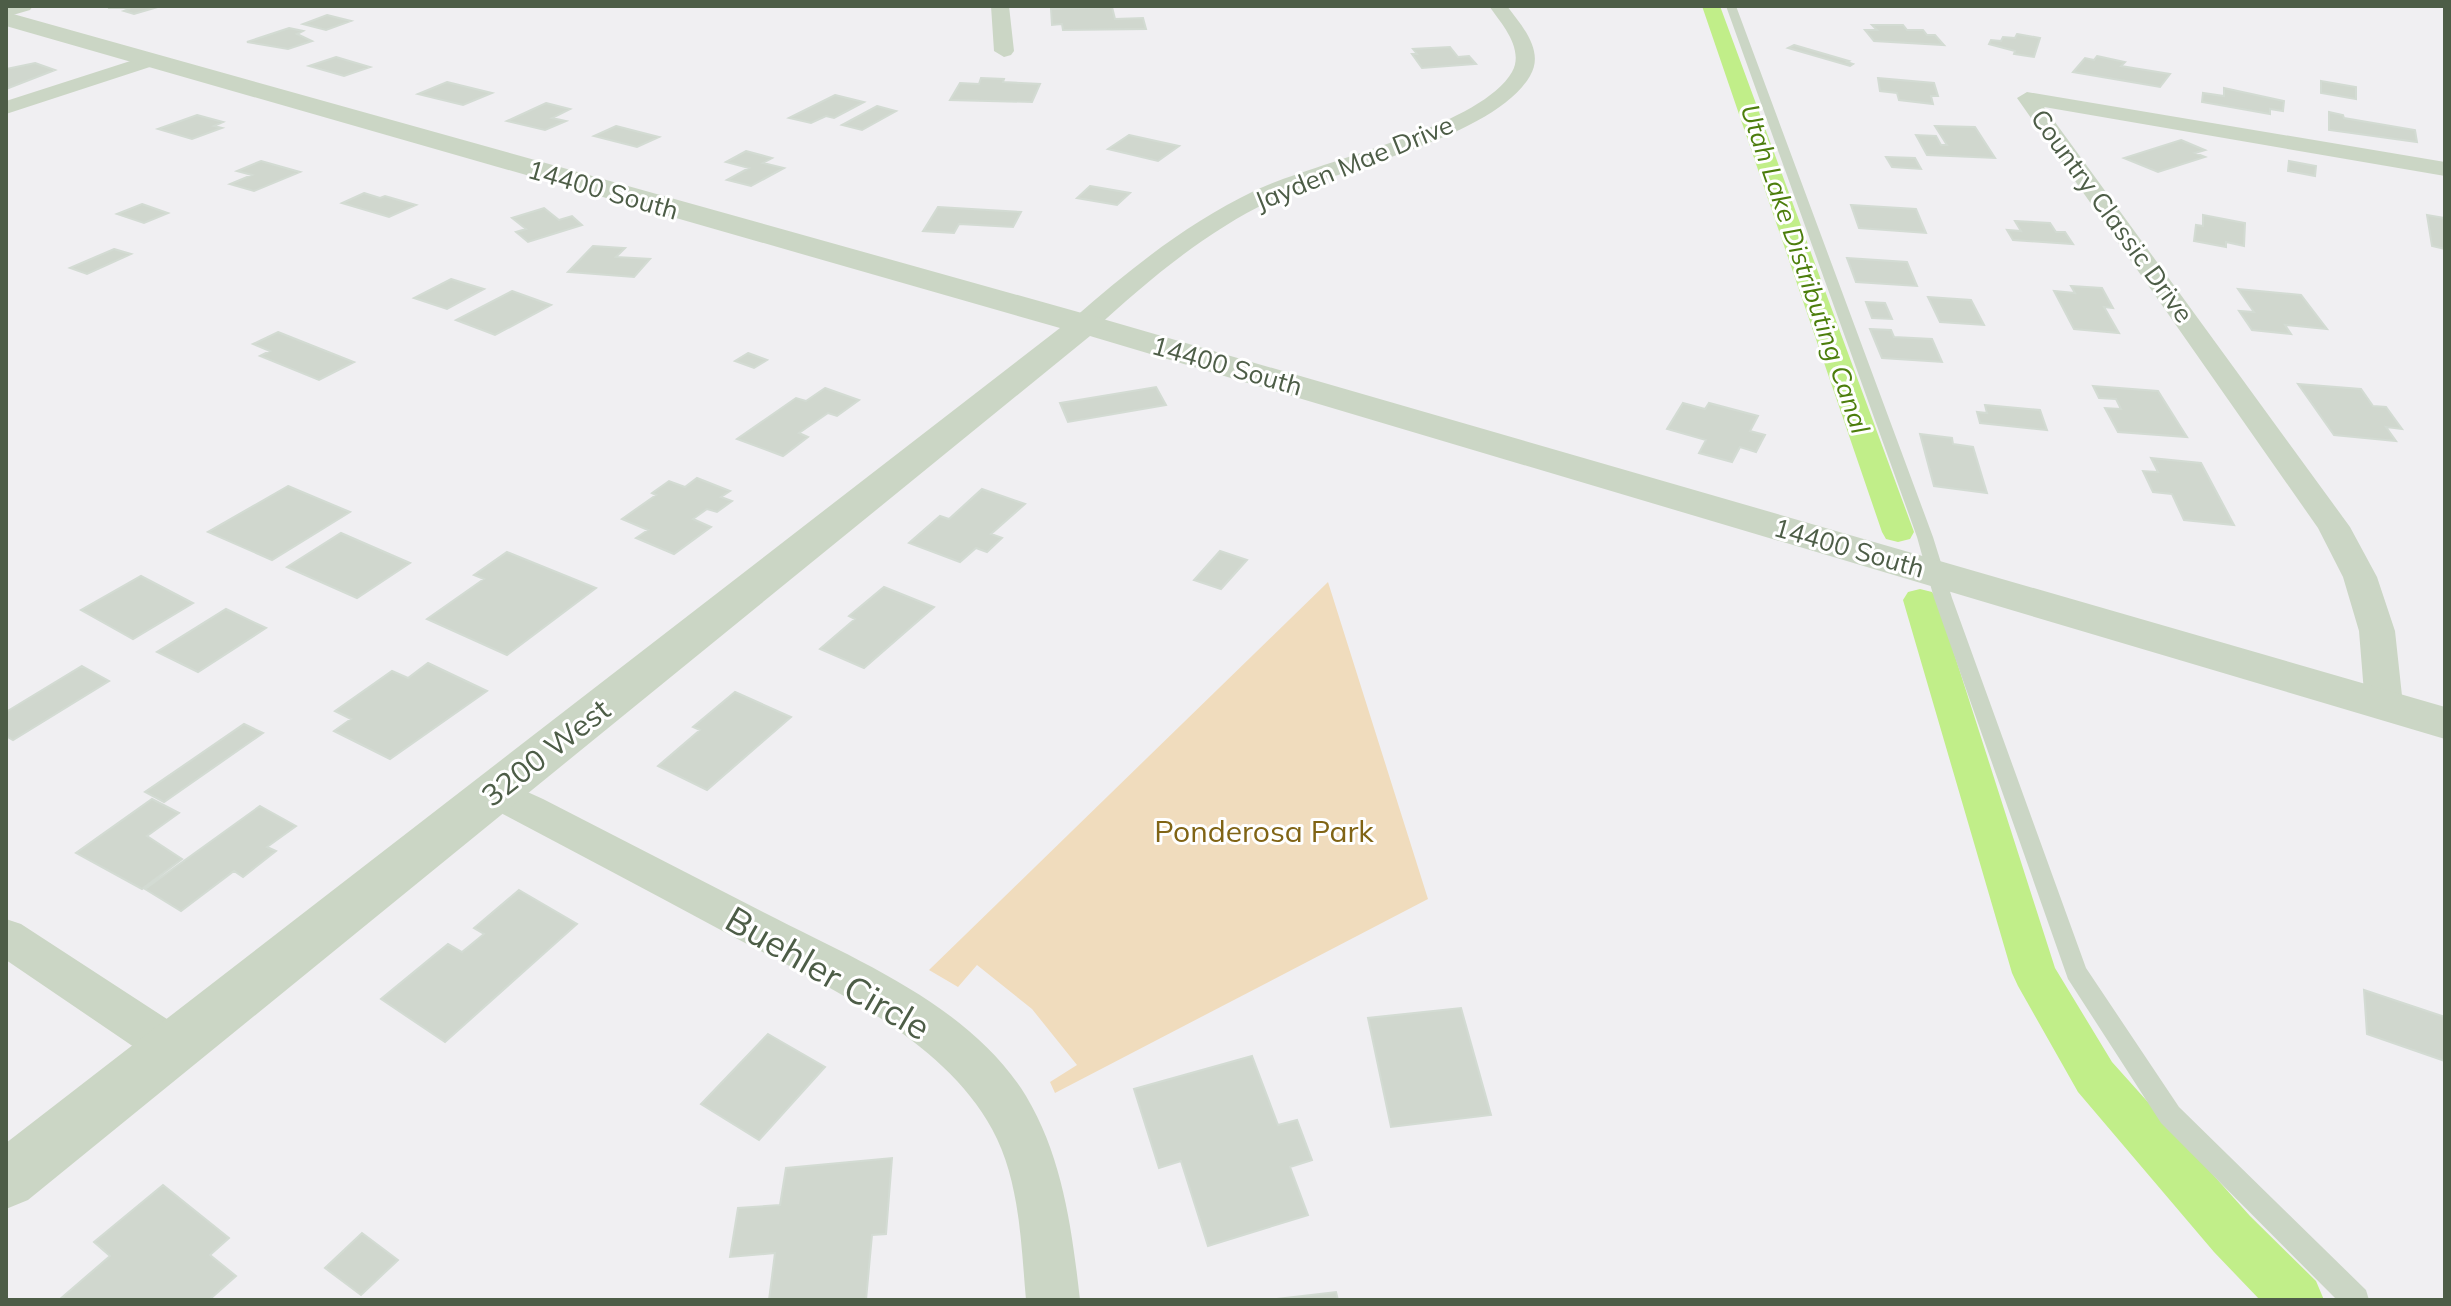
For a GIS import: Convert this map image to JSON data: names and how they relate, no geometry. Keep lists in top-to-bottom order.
{
  "streets": {
    "street": [
      "Jayden Mae Drive",
      "14400 South",
      "Country Classic Drive",
      "3200 West",
      "Buehler Circle"
    ]
  },
  "crossings": [
    ["Jayden Mae Drive", "14400 South"],
    ["Jayden Mae Drive", "3200 West"],
    ["14400 South", "Country Classic Drive"],
    ["14400 South", "3200 West"],
    ["3200 West", "Buehler Circle"]
  ],
  "water": ["Utah Lake Distributing Canal"],
  "parks": ["Ponderosa Park"]
}
